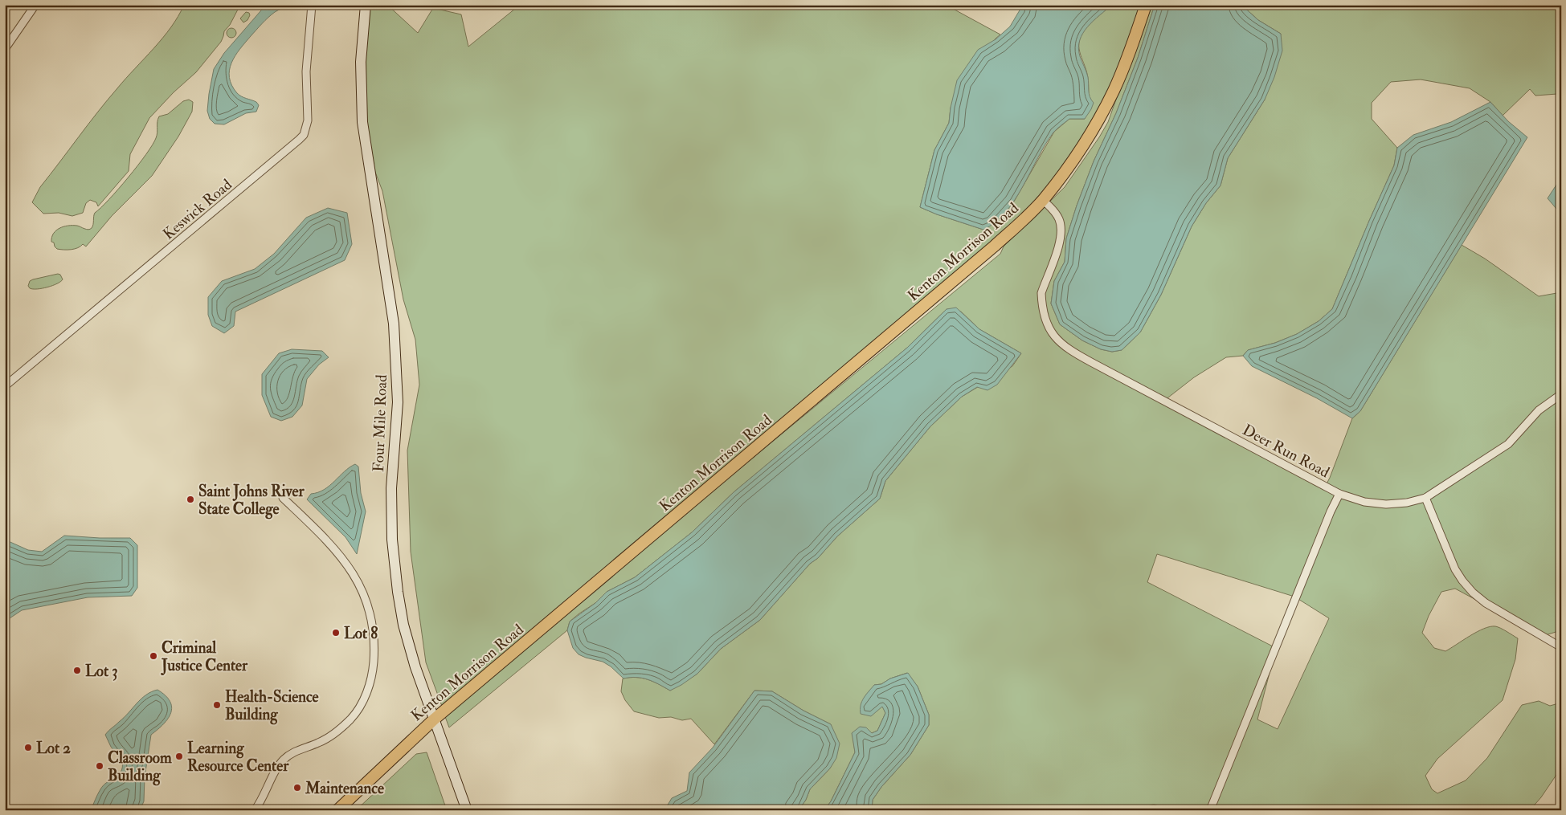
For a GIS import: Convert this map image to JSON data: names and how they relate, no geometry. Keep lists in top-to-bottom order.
{
  "streets": {
    "main road": ["Kenton Morrison Road", "Four Mile Road"],
    "street": ["Keswick Road", "Deer Run Road"]
  },
  "crossings": [
    ["Kenton Morrison Road", "Four Mile Road"],
    ["Kenton Morrison Road", "Deer Run Road"]
  ],
  "places": [
    "Saint Johns River State College",
    "Lot 8",
    "Criminal Justice Center",
    "Lot 3",
    "Health-Science Building",
    "Lot 2",
    "Learning Resource Center",
    "Classroom Building",
    "Maintenance"
  ]
}
